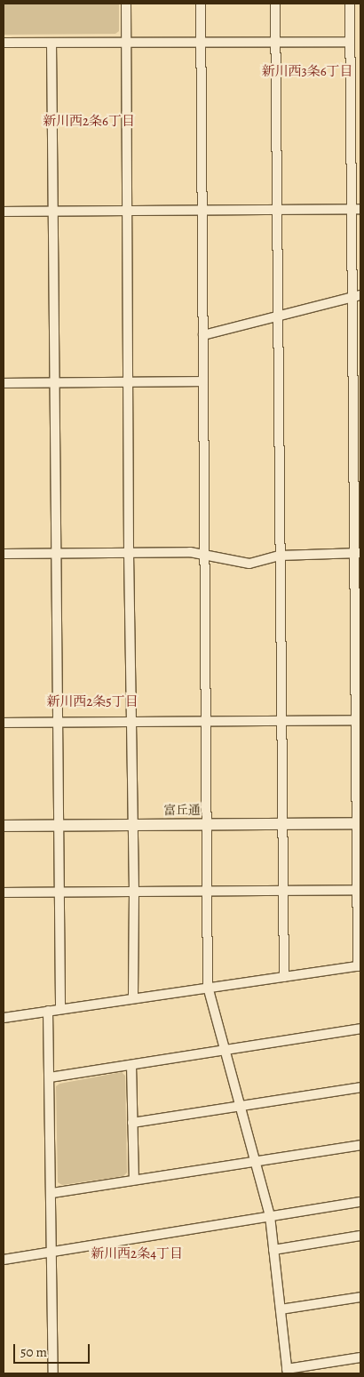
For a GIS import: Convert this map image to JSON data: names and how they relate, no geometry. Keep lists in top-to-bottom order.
{
  "streets": {
    "street": ["富丘通"]
  },
  "districts": [
    "新川西3条6丁目",
    "新川西2条6丁目",
    "新川西2条5丁目",
    "新川西2条4丁目"
  ],
  "scale_bar": "50 m"
}
